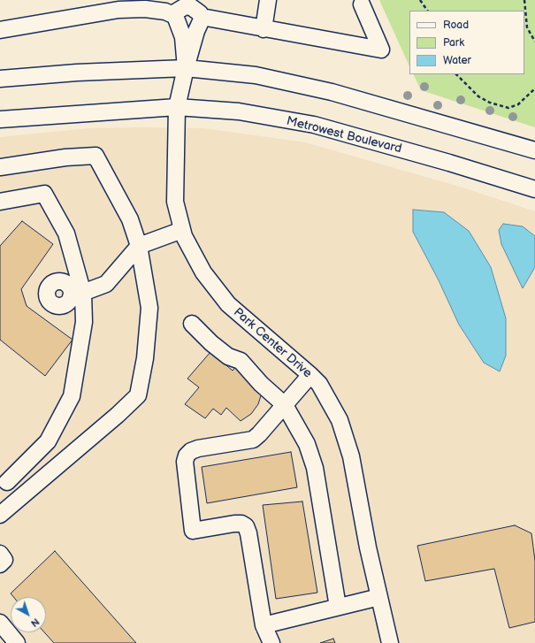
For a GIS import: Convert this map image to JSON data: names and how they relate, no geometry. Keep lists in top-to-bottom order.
{
  "streets": {
    "street": ["Metrowest Boulevard", "Park Center Drive"]
  },
  "crossings": [
    ["Metrowest Boulevard", "Park Center Drive"]
  ],
  "legend": ["Road", "Park", "Water"],
  "north": "bottom right"
}
